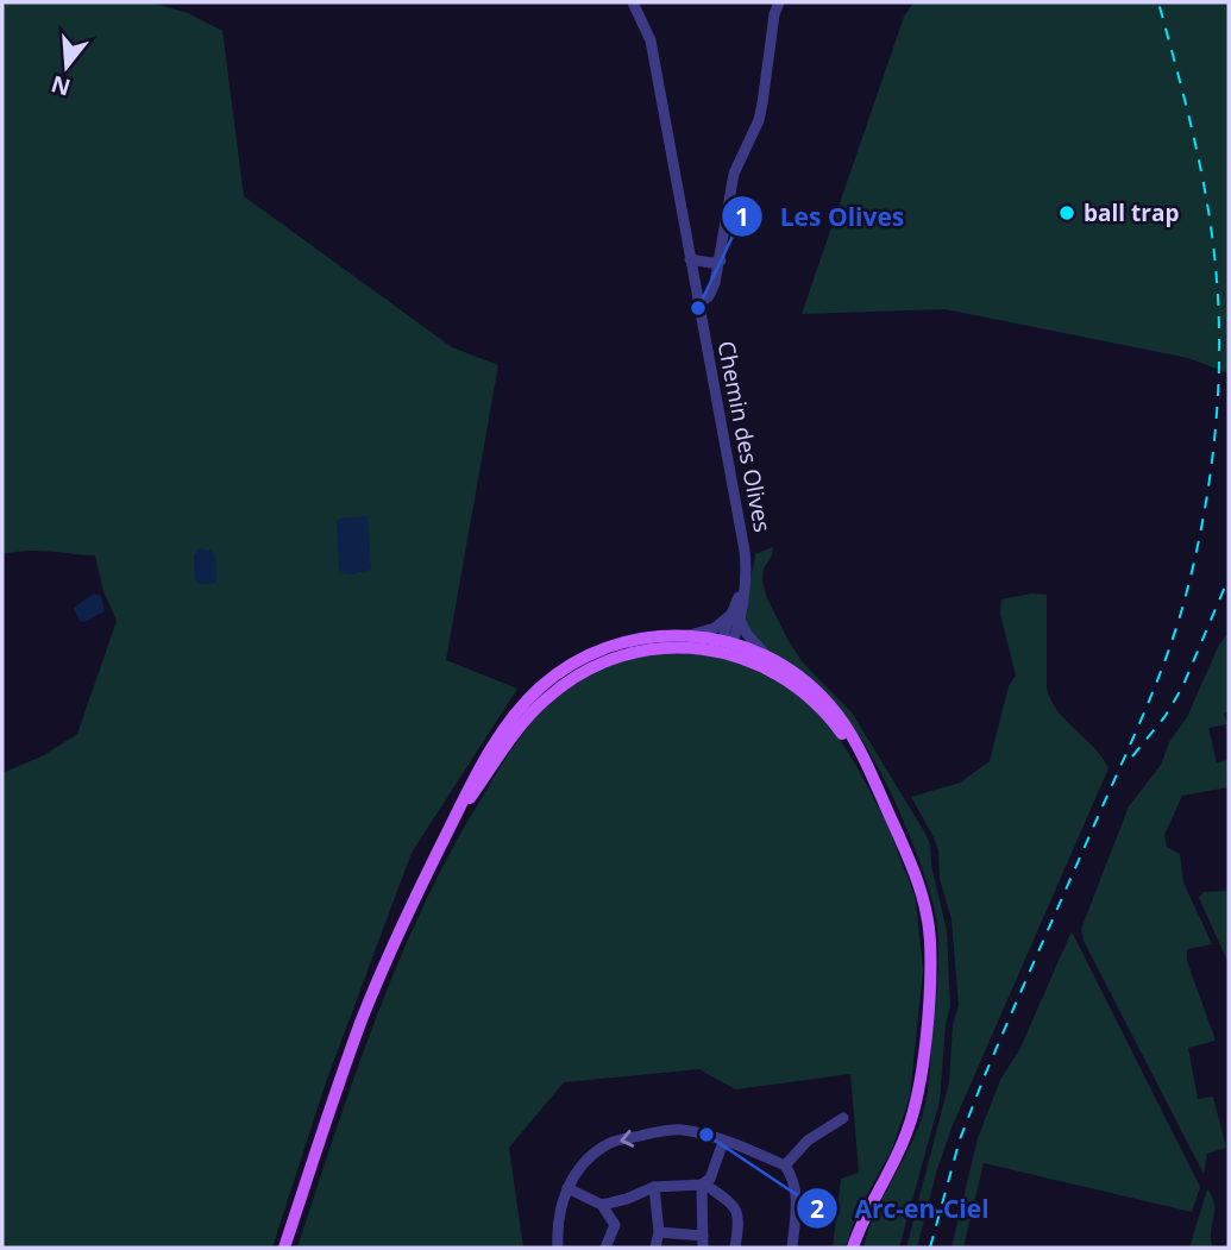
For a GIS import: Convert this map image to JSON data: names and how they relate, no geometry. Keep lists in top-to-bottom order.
{
  "streets": {
    "street": ["Chemin des Olives"]
  },
  "places": ["ball trap", "Les Olives", "Arc-en-Ciel"],
  "north": "bottom"
}
